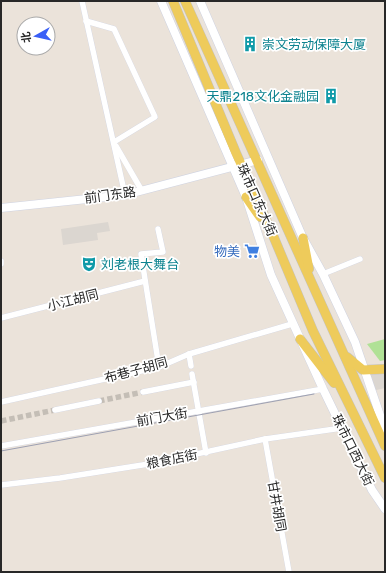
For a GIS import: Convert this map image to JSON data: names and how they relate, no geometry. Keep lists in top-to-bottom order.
{
  "streets": {
    "main road": ["珠市口东大街", "珠市口西大街"],
    "street": [
      "前门东路",
      "小江胡同",
      "布巷子胡同",
      "前门大街",
      "粮食店街",
      "甘井胡同"
    ]
  },
  "crossings": [
    ["前门东路", "珠市口东大街"],
    ["珠市口东大街", "布巷子胡同"],
    ["珠市口东大街", "前门大街"],
    ["珠市口东大街", "珠市口西大街"],
    ["前门大街", "珠市口西大街"],
    ["珠市口西大街", "粮食店街"],
    ["粮食店街", "甘井胡同"]
  ],
  "places": {
    "building": ["崇文劳动保障大厦", "天鼎218文化金融园"],
    "supermarket": ["物美"],
    "theatre": ["刘老根大舞台"]
  },
  "north": "left"
}
